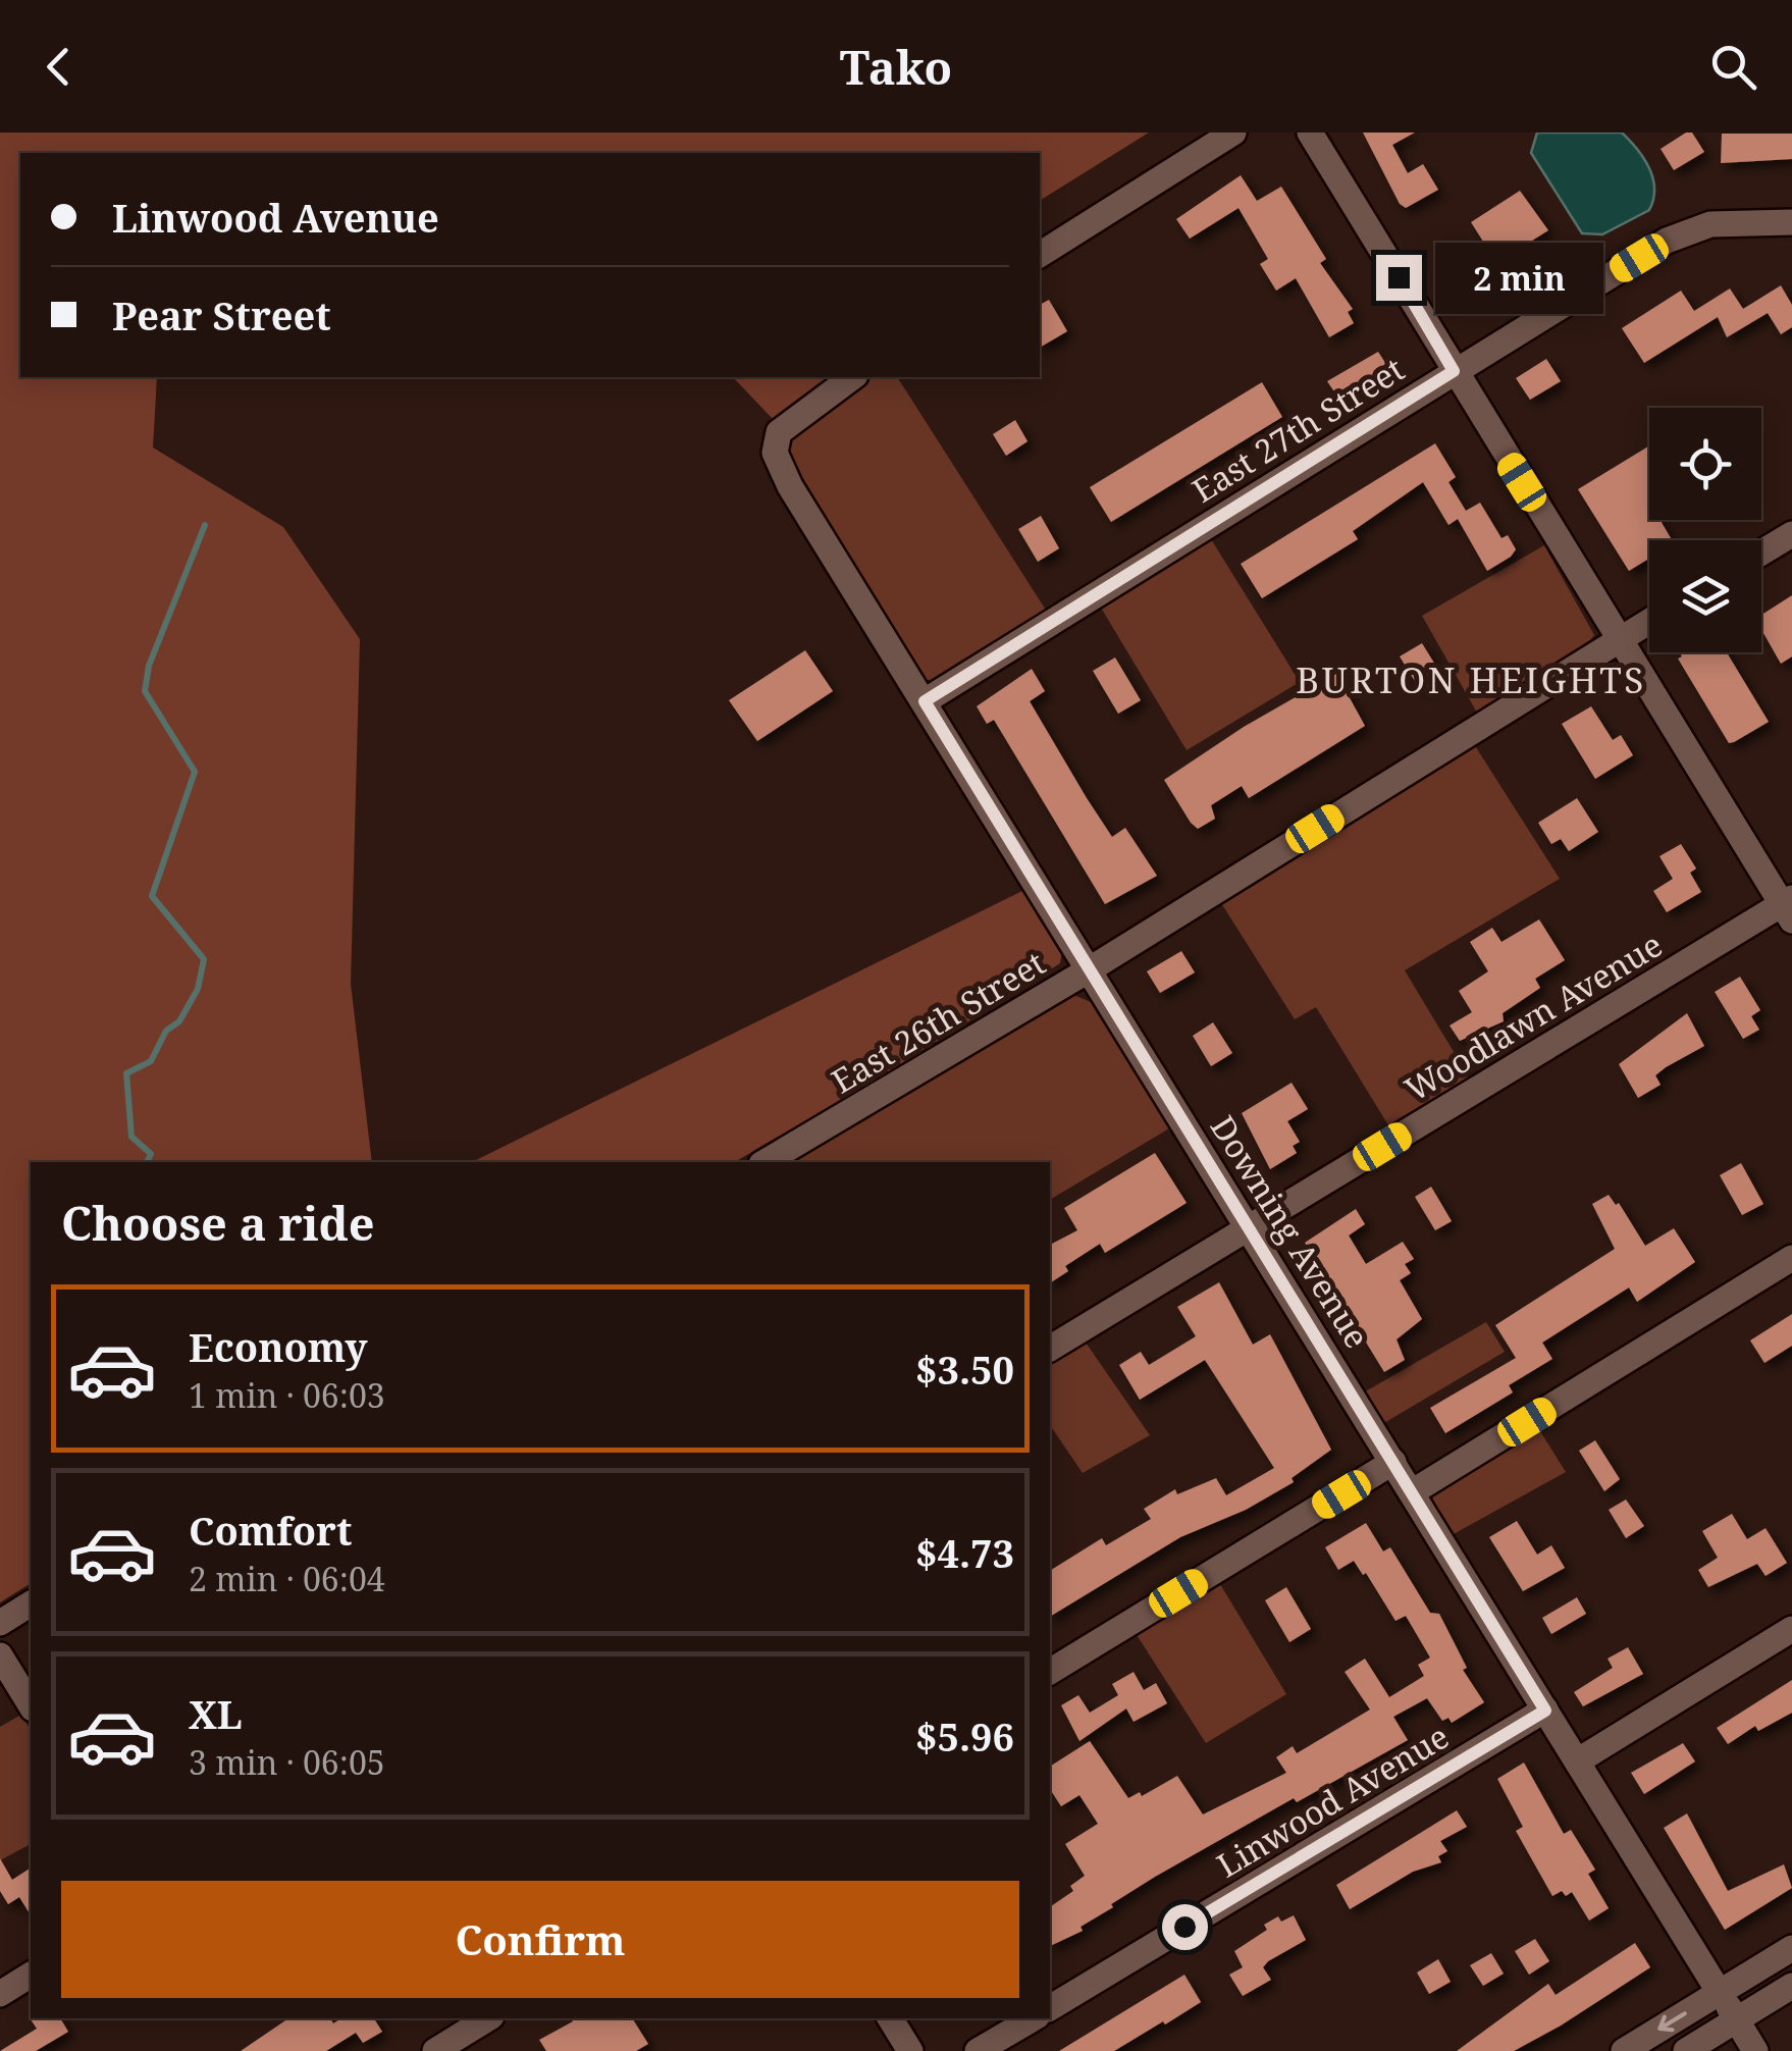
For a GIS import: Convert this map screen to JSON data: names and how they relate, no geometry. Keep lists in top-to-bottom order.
{
  "streets": {
    "street": [
      "East 27th Street",
      "Woodlawn Avenue",
      "East 26th Street",
      "Downing Avenue",
      "Linwood Avenue"
    ]
  },
  "crossings": [
    ["East 27th Street", "Downing Avenue"],
    ["Woodlawn Avenue", "Downing Avenue"],
    ["East 26th Street", "Downing Avenue"],
    ["Downing Avenue", "Linwood Avenue"]
  ],
  "districts": ["BURTON HEIGHTS"],
  "page": {
    "header": "Tako",
    "banner": ["Linwood Avenue", "Pear Street"],
    "bubble": "2 min",
    "heading": "Choose a ride",
    "list": [
      {
        "name": "Economy",
        "note": "1 min · 06:03",
        "value": "$3.50"
      },
      {
        "name": "Comfort",
        "note": "2 min · 06:04",
        "value": "$4.73"
      },
      {
        "name": "XL",
        "note": "3 min · 06:05",
        "value": "$5.96"
      }
    ],
    "buttons": "Confirm"
  }
}
